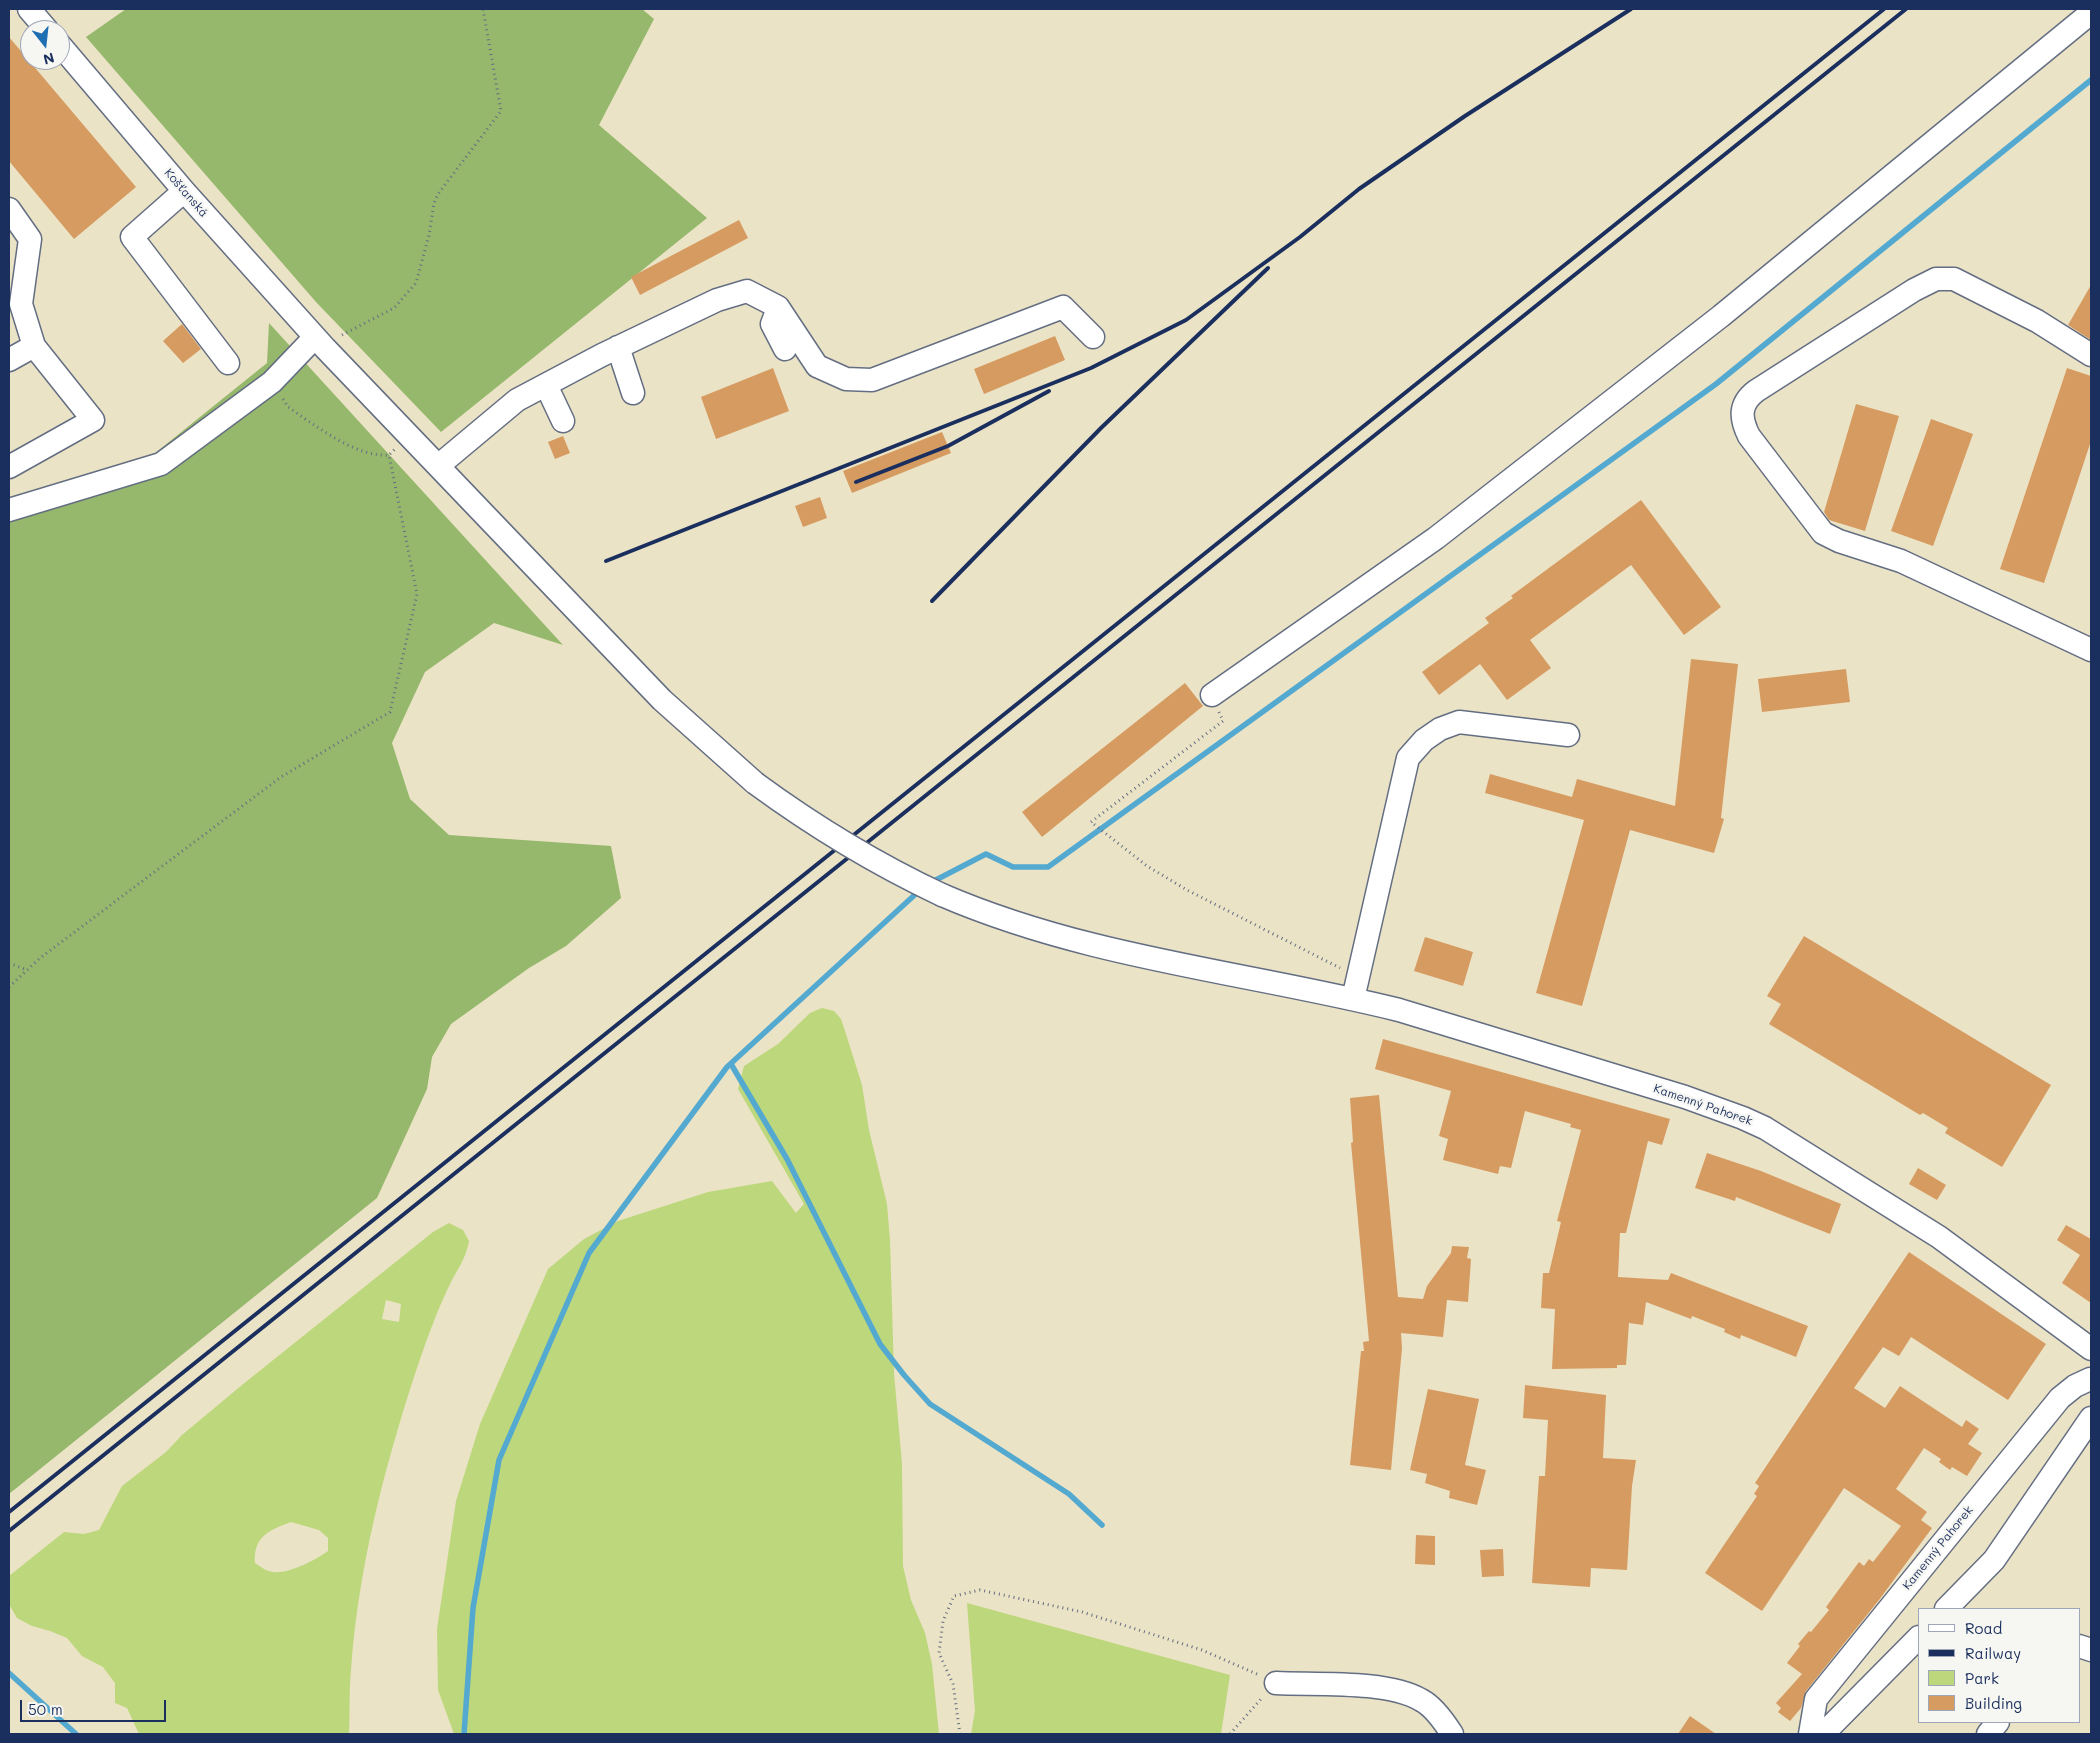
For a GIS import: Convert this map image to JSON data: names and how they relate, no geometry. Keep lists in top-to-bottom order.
{
  "streets": {
    "street": ["Košťanská", "Kamenný Pahorek"]
  },
  "crossings": [
    ["Košťanská", "Kamenný Pahorek"]
  ],
  "legend": [
    "Road",
    "Railway",
    "Park",
    "Building"
  ],
  "scale_bar": "50 m",
  "north": "bottom"
}
